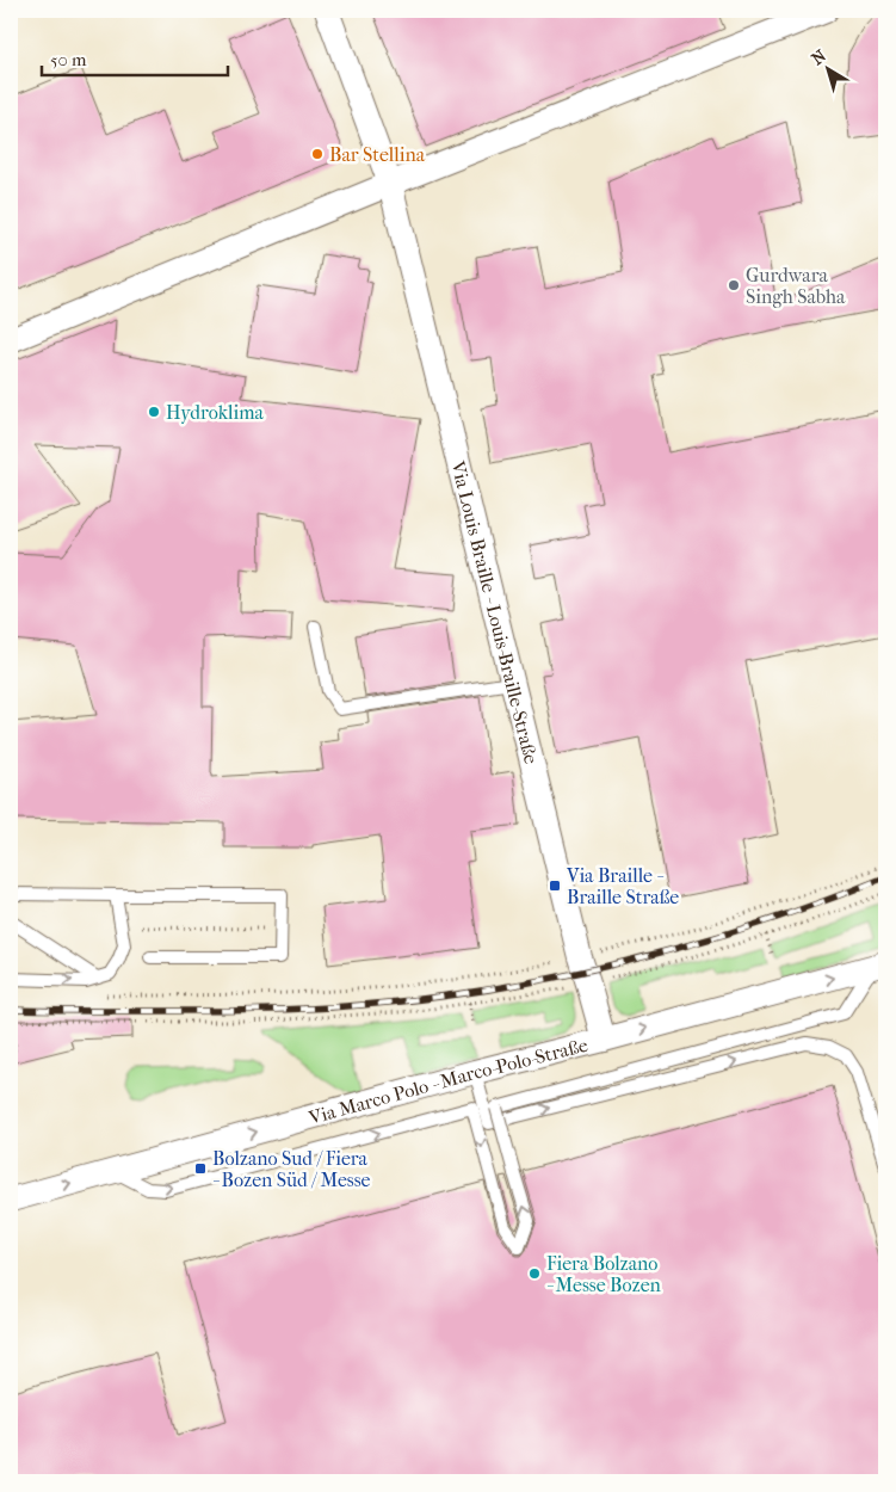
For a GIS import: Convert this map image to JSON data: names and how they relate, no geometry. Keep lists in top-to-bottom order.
{
  "streets": {
    "street": ["Via Louis Braille - Louis-Braille-Straße", "Via Marco Polo - Marco-Polo-Straße"]
  },
  "crossings": [
    ["Via Louis Braille - Louis-Braille-Straße", "Via Marco Polo - Marco-Polo-Straße"]
  ],
  "one_way": ["Via Marco Polo - Marco-Polo-Straße"],
  "places": {
    "other": [
      "Bar Stellina",
      "Gurdwara Singh Sabha",
      "Hydroklima",
      "Fiera Bolzano - Messe Bozen"
    ],
    "transit": ["Via Braille - Braille Straße", "Bolzano Sud / Fiera - Bozen Süd / Messe"]
  },
  "scale_bar": "50 m",
  "north": "top left"
}
